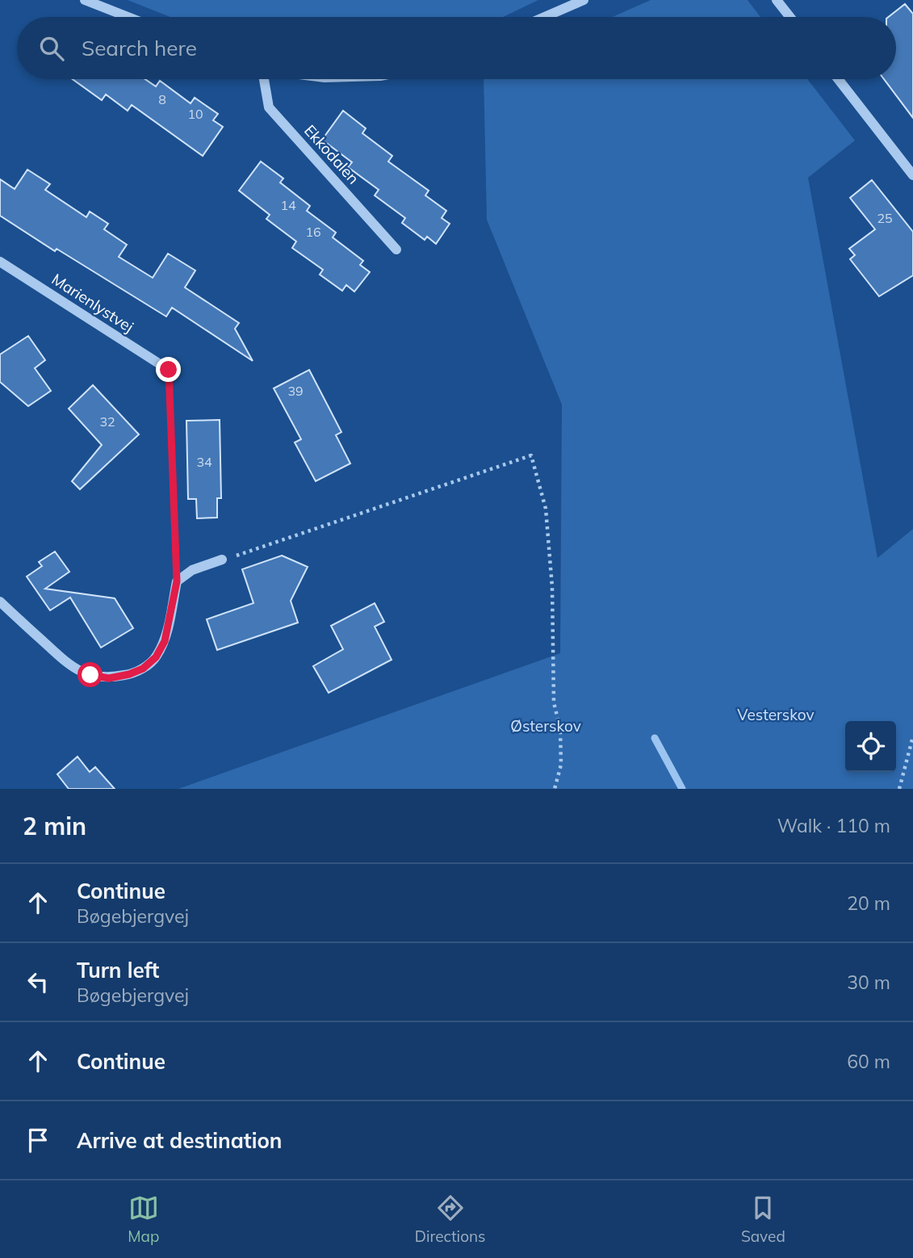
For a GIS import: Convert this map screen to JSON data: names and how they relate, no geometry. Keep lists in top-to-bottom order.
{
  "streets": {
    "street": ["Ekkodalen", "Marienlystvej"]
  },
  "parks": ["Vesterskov", "Østerskov"],
  "house_numbers": [
    "8",
    "10",
    "14",
    "25",
    "16",
    "39",
    "32",
    "34"
  ],
  "page": {
    "search": "Search here",
    "heading": ["2 min", "Walk · 110 m"],
    "list": [
      ["Continue", "Bøgebjergvej", "20 m"],
      ["Turn left", "Bøgebjergvej", "30 m"],
      ["Continue", "60 m"],
      "Arrive at destination"
    ],
    "nav": ["Map", "Directions", "Saved"]
  }
}
